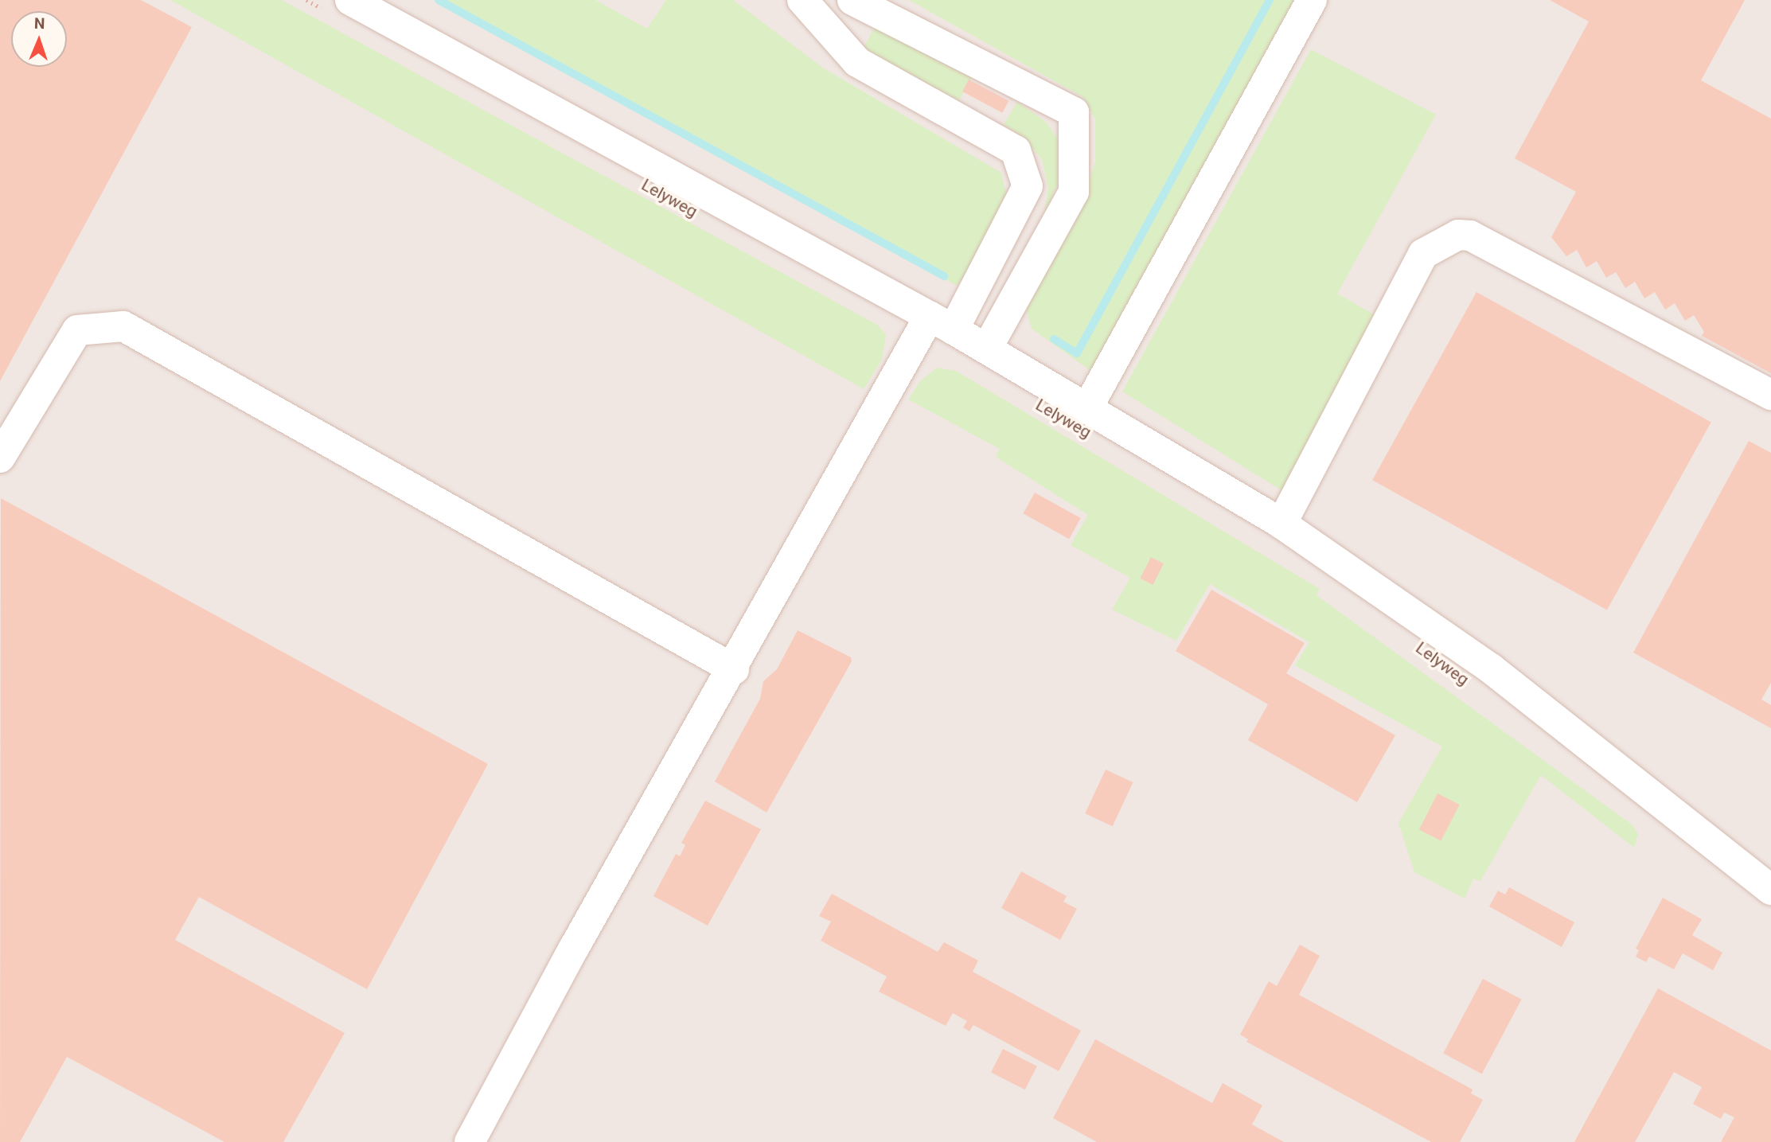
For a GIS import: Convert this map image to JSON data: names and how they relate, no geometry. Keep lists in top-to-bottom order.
{
  "streets": {
    "street": ["Lelyweg"]
  },
  "north": "top"
}
